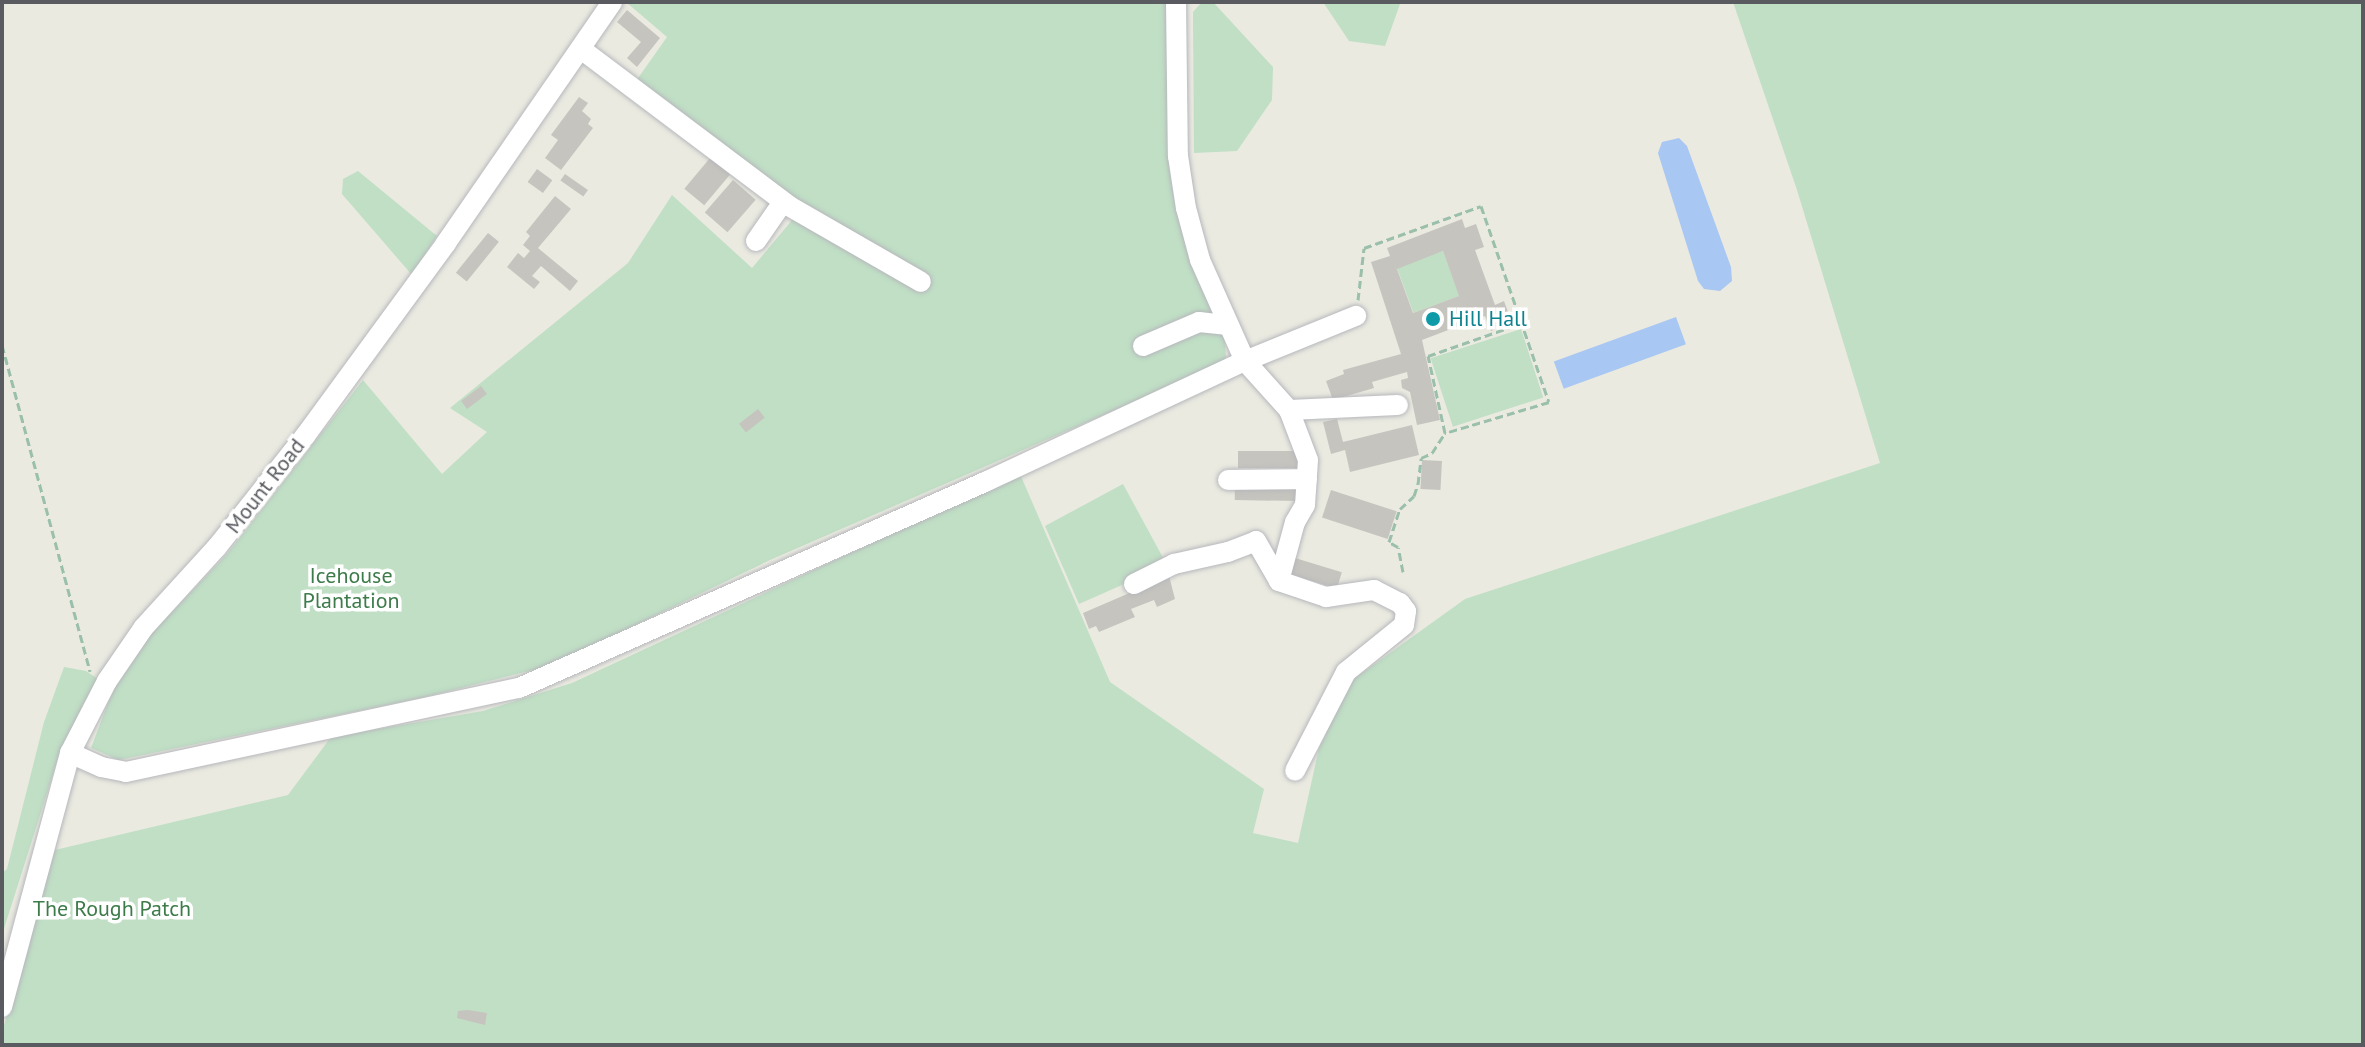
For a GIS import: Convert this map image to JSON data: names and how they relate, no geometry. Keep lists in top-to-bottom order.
{
  "streets": {
    "street": ["Mount Road"]
  },
  "parks": ["Icehouse Plantation", "The Rough Patch"],
  "places": ["Hill Hall"]
}
